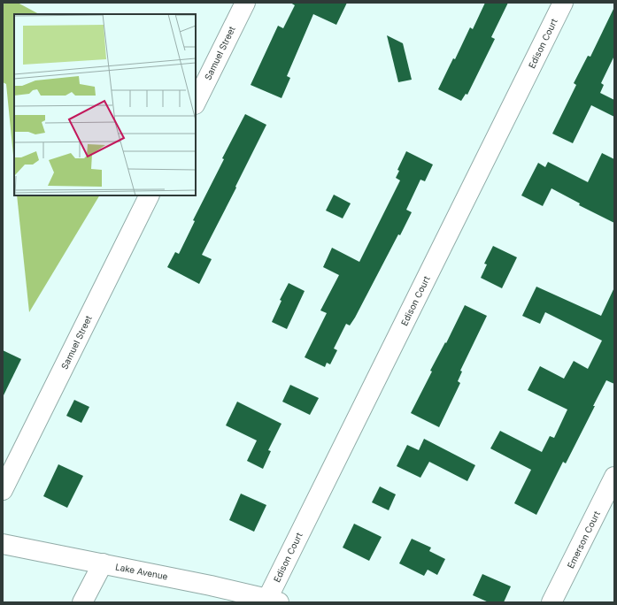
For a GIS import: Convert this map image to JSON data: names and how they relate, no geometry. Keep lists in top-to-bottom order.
{
  "streets": {
    "street": [
      "Edison Court",
      "Samuel Street",
      "Emerson Court",
      "Lake Avenue"
    ]
  },
  "crossings": [
    ["Edison Court", "Lake Avenue"]
  ]
}
